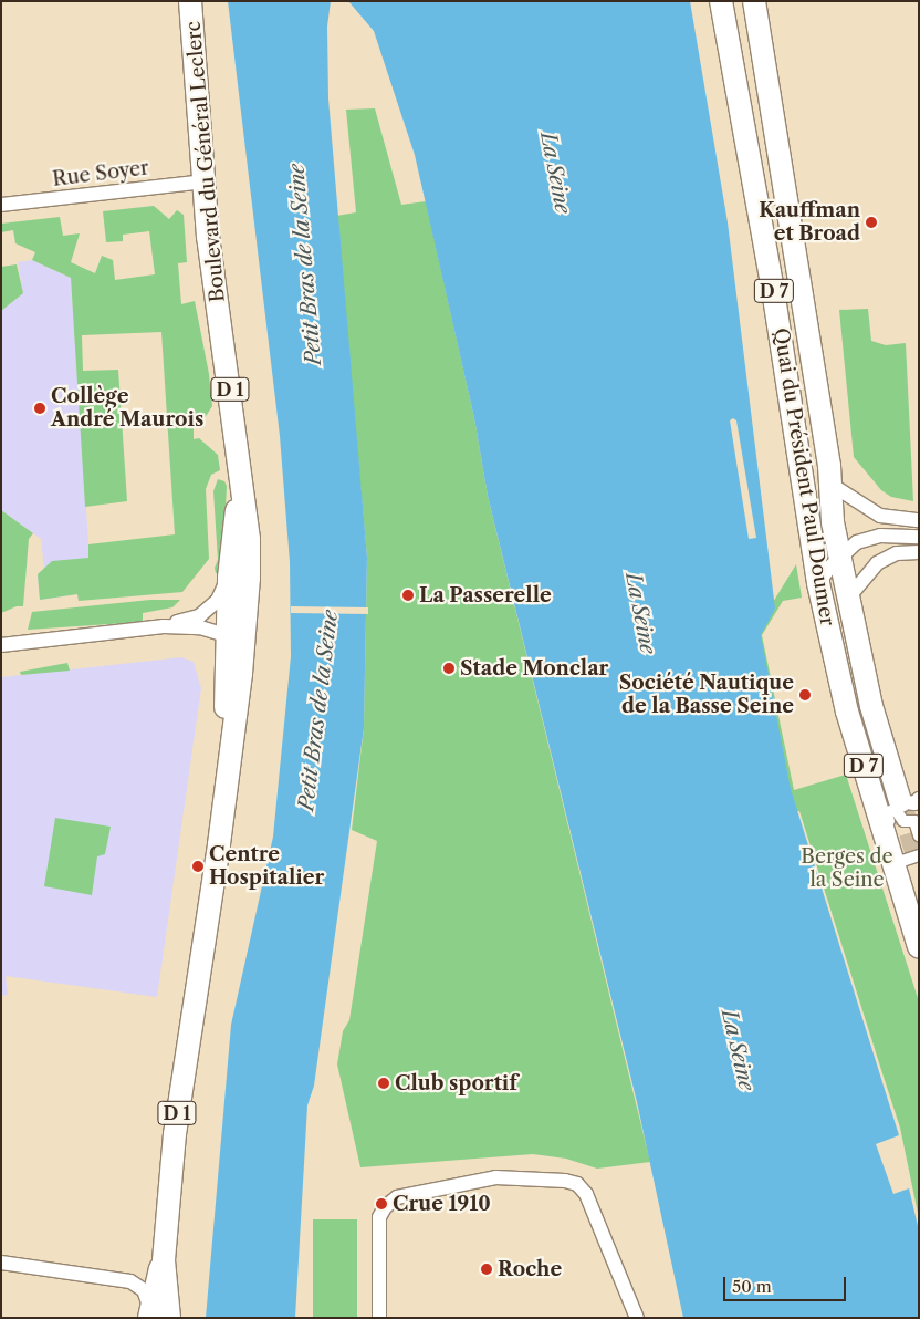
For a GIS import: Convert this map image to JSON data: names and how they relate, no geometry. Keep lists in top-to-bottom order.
{
  "streets": {
    "main road": [
      "Boulevard du Général Leclerc",
      "D 7",
      "D 1",
      "Quai du Président Paul Doumer"
    ],
    "street": ["Rue Soyer"]
  },
  "crossings": [
    ["Boulevard du Général Leclerc", "Rue Soyer"]
  ],
  "water": ["La Seine", "Petit Bras de la Seine"],
  "parks": ["Berges de la Seine"],
  "places": [
    "Kauffman et Broad",
    "Collège André Maurois",
    "La Passerelle",
    "Stade Monclar",
    "Société Nautique de la Basse Seine",
    "Centre Hospitalier",
    "Club sportif",
    "Crue 1910",
    "Roche"
  ],
  "scale_bar": "50 m"
}
